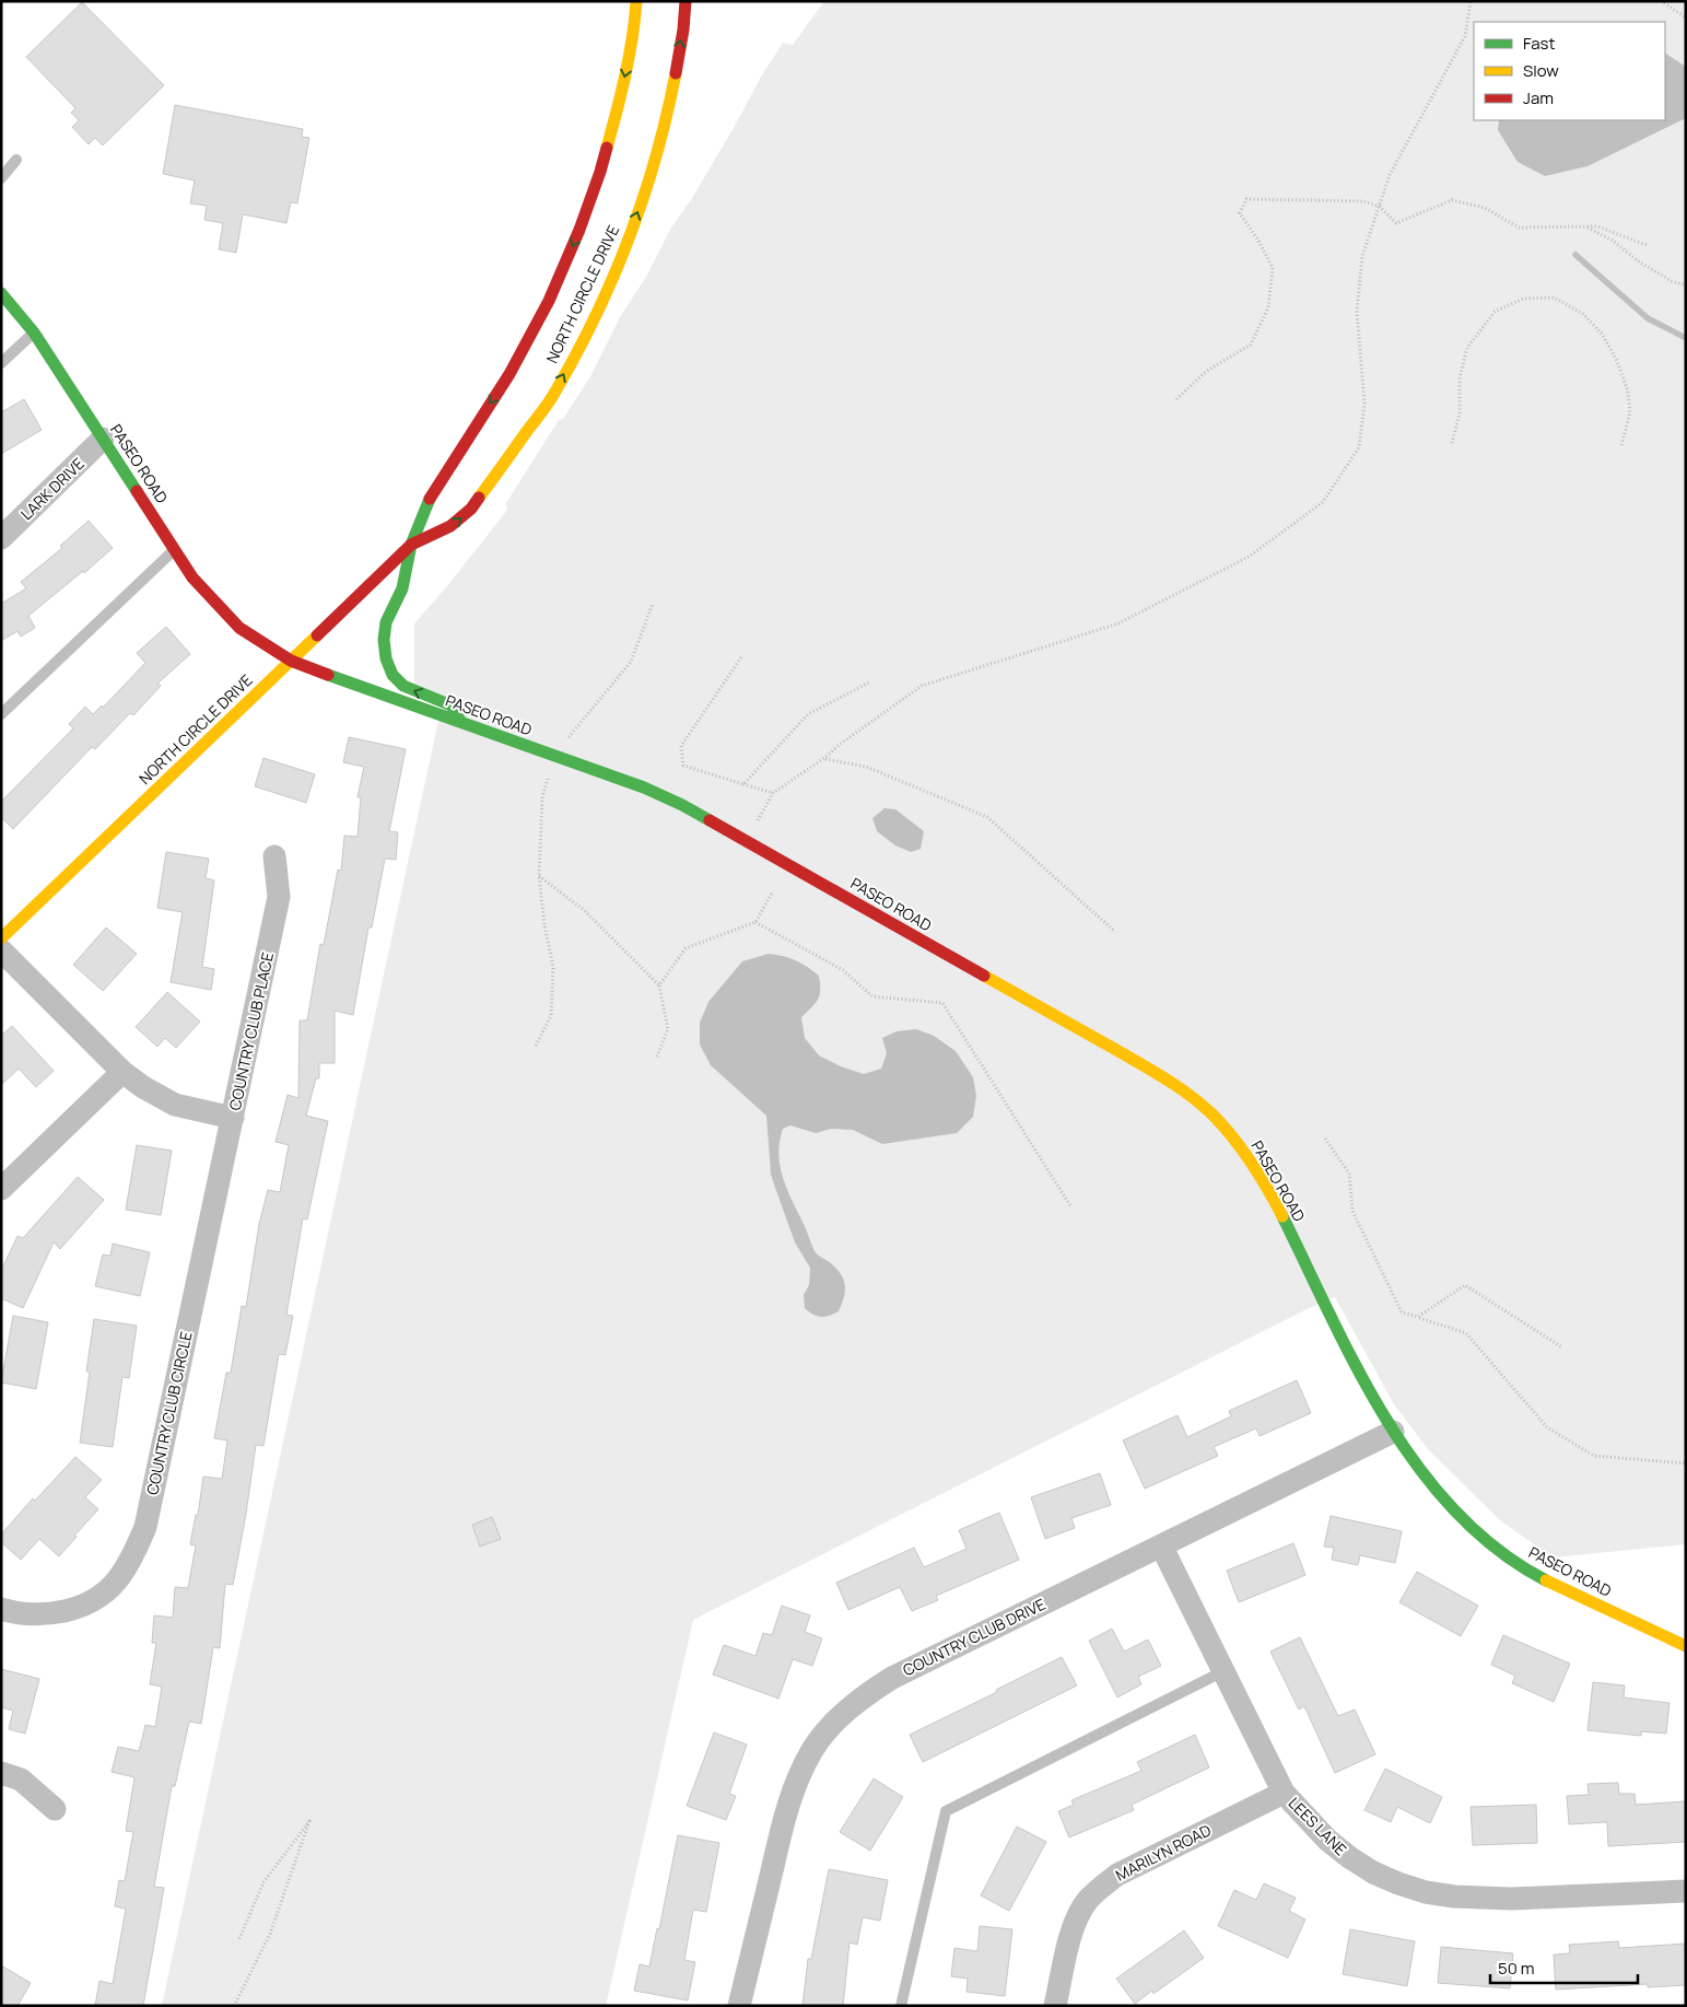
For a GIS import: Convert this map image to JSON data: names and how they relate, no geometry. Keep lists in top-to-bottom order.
{
  "streets": {
    "street": [
      "NORTH CIRCLE DRIVE",
      "PASEO ROAD",
      "LARK DRIVE",
      "COUNTRY CLUB PLACE",
      "COUNTRY CLUB CIRCLE",
      "COUNTRY CLUB DRIVE",
      "LEES LANE",
      "MARILYN ROAD"
    ]
  },
  "crossings": [
    ["NORTH CIRCLE DRIVE", "PASEO ROAD"],
    ["PASEO ROAD", "LARK DRIVE"],
    ["PASEO ROAD", "COUNTRY CLUB DRIVE"],
    ["COUNTRY CLUB PLACE", "COUNTRY CLUB CIRCLE"],
    ["COUNTRY CLUB DRIVE", "LEES LANE"],
    ["LEES LANE", "MARILYN ROAD"]
  ],
  "legend": ["Fast", "Slow", "Jam"],
  "scale_bar": "50 m"
}
